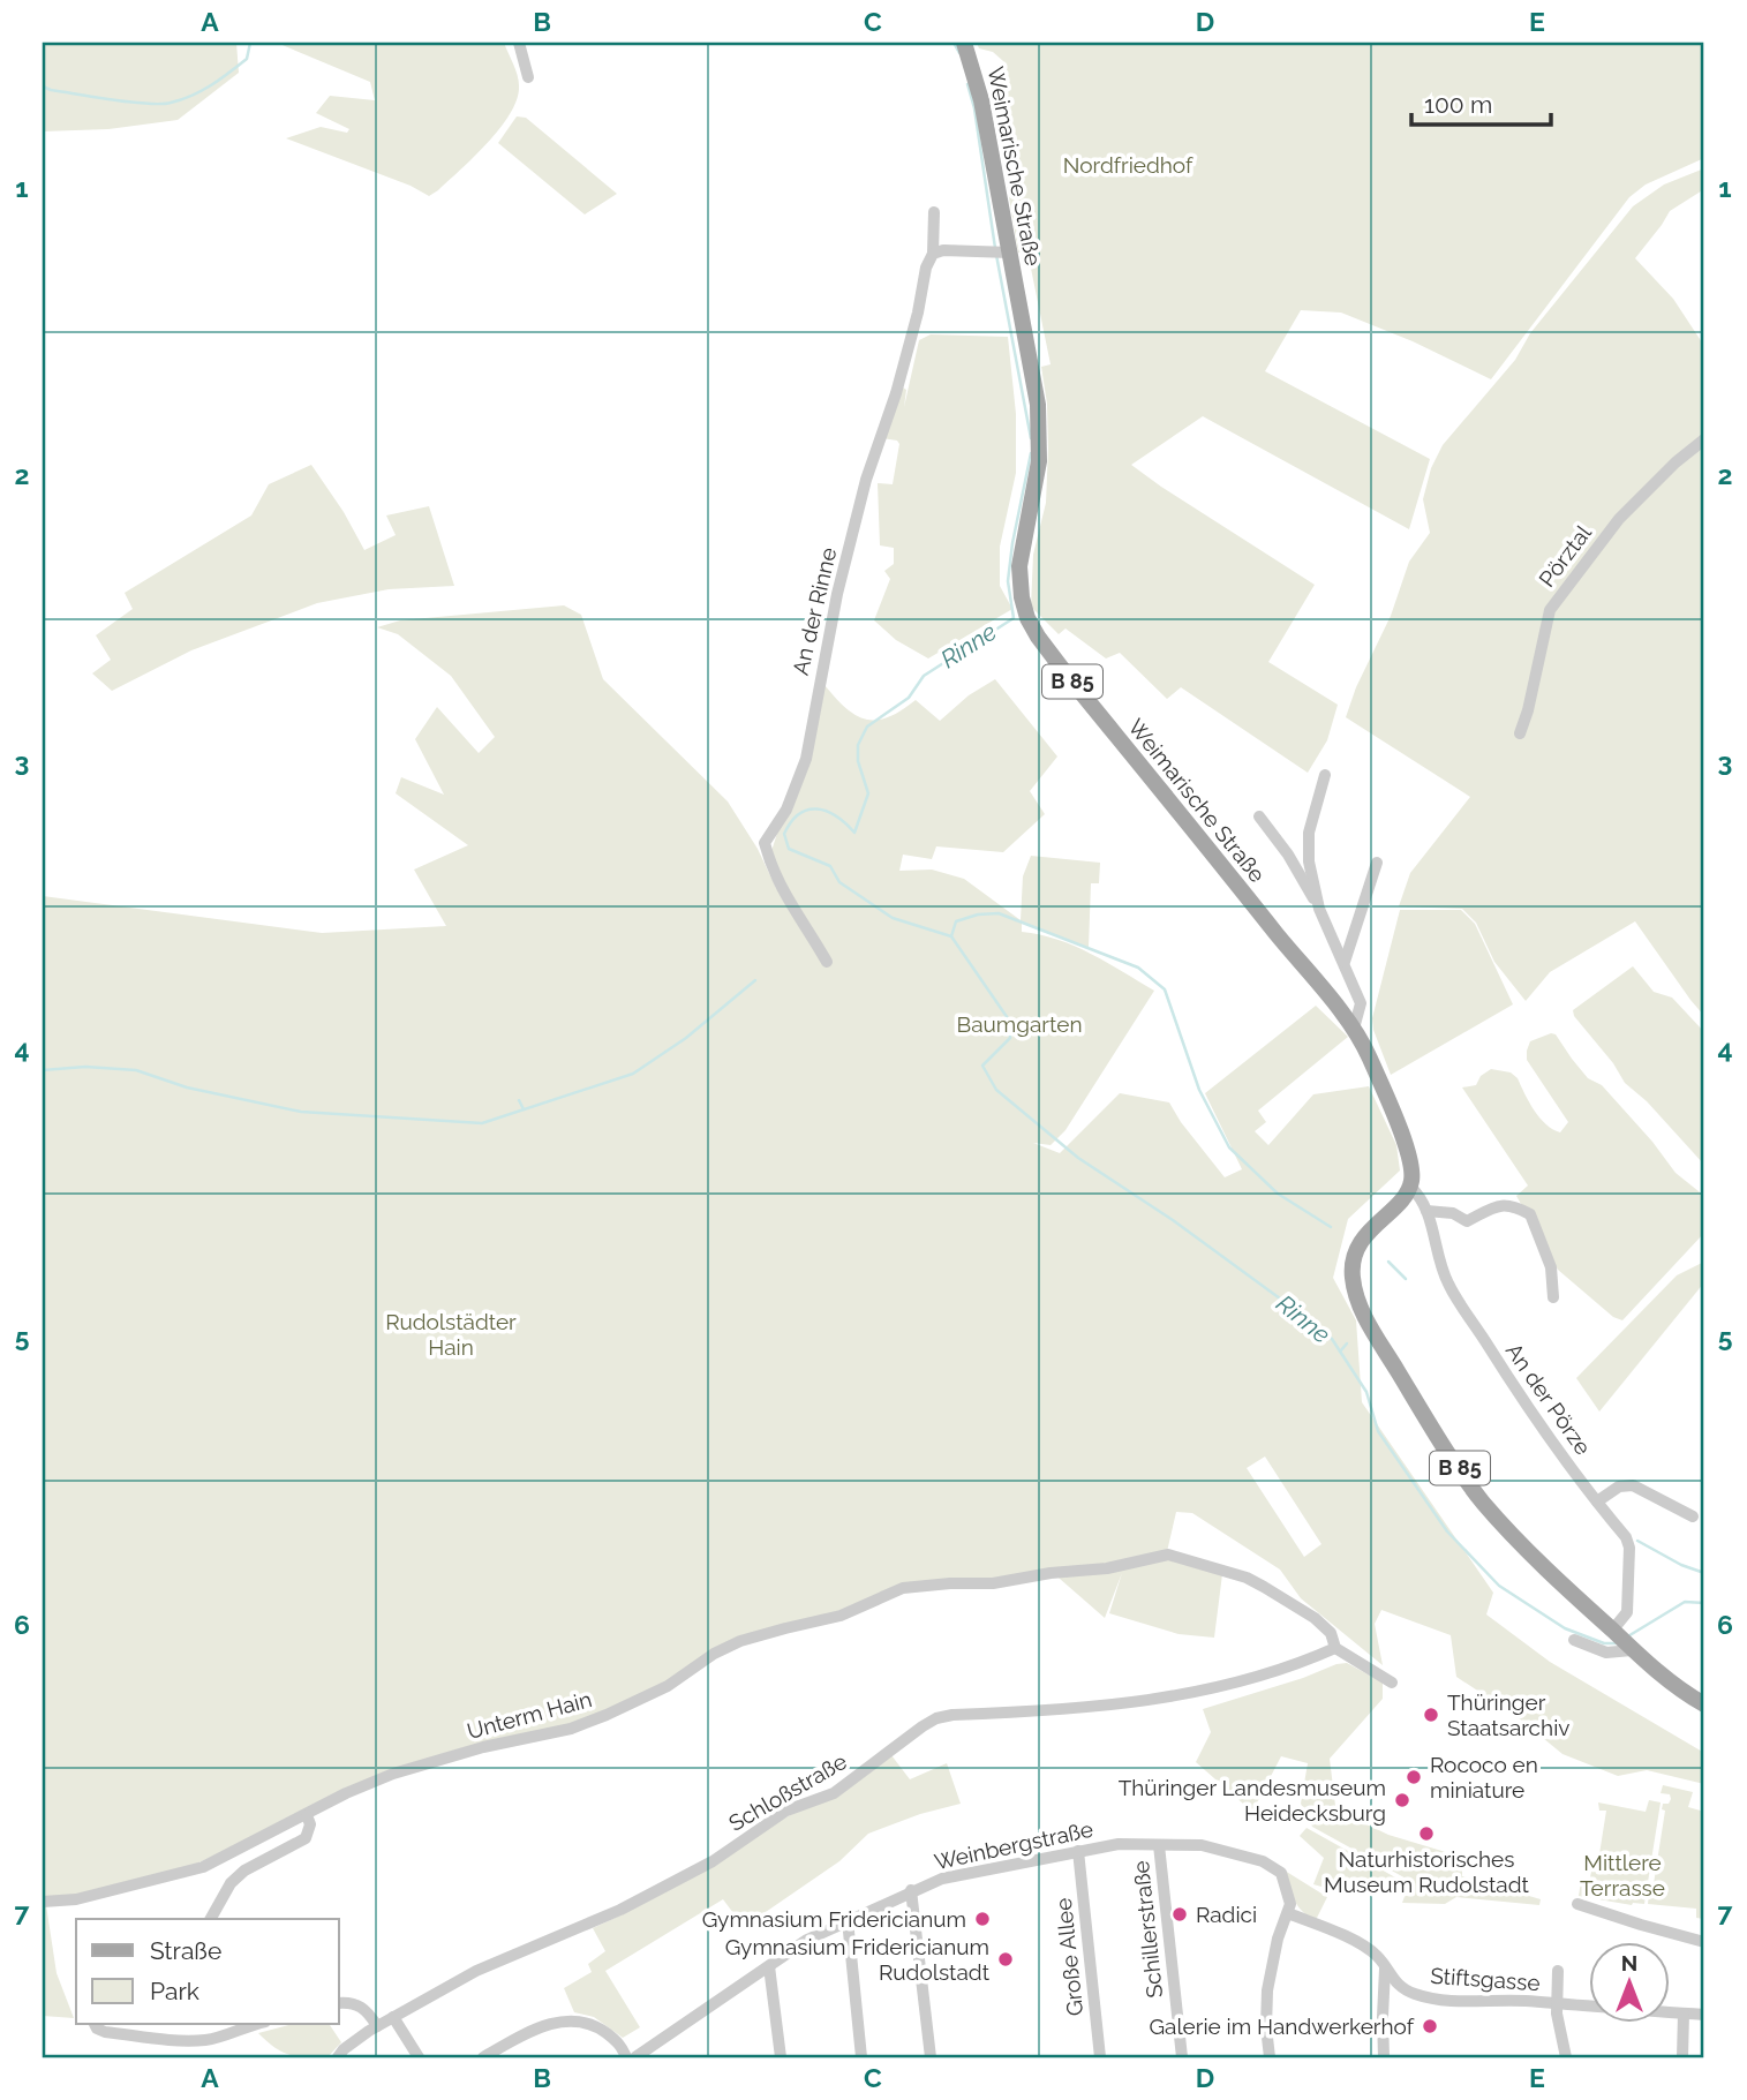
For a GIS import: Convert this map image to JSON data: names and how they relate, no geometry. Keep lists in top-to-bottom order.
{
  "streets": {
    "main road": ["Weimarische Straße", "B 85"],
    "street": [
      "Pörztal",
      "An der Rinne",
      "An der Pörze",
      "Unterm Hain",
      "Schloßstraße",
      "Weinbergstraße",
      "Schillerstraße",
      "Große Allee",
      "Stiftsgasse"
    ]
  },
  "crossings": [
    ["Weimarische Straße", "B 85"],
    ["Weimarische Straße", "An der Pörze"],
    ["B 85", "An der Pörze"],
    ["Unterm Hain", "Schloßstraße"],
    ["Weinbergstraße", "Schillerstraße"],
    ["Weinbergstraße", "Große Allee"]
  ],
  "water": ["Rinne"],
  "parks": [
    "Nordfriedhof",
    "Baumgarten",
    "Rudolstädter Hain",
    "Mittlere Terrasse"
  ],
  "places": [
    "Thüringer Staatsarchiv",
    "Rococo en miniature",
    "Thüringer Landesmuseum Heidecksburg",
    "Naturhistorisches Museum Rudolstadt",
    "Radici",
    "Gymnasium Fridericianum",
    "Gymnasium Fridericianum Rudolstadt",
    "Galerie im Handwerkerhof"
  ],
  "legend": ["Straße", "Park"],
  "scale_bar": "100 m",
  "north": "top",
  "grid": {
    "columns": [
      "A",
      "B",
      "C",
      "D",
      "E"
    ],
    "rows": [
      "1",
      "2",
      "3",
      "4",
      "5",
      "6",
      "7"
    ]
  }
}
